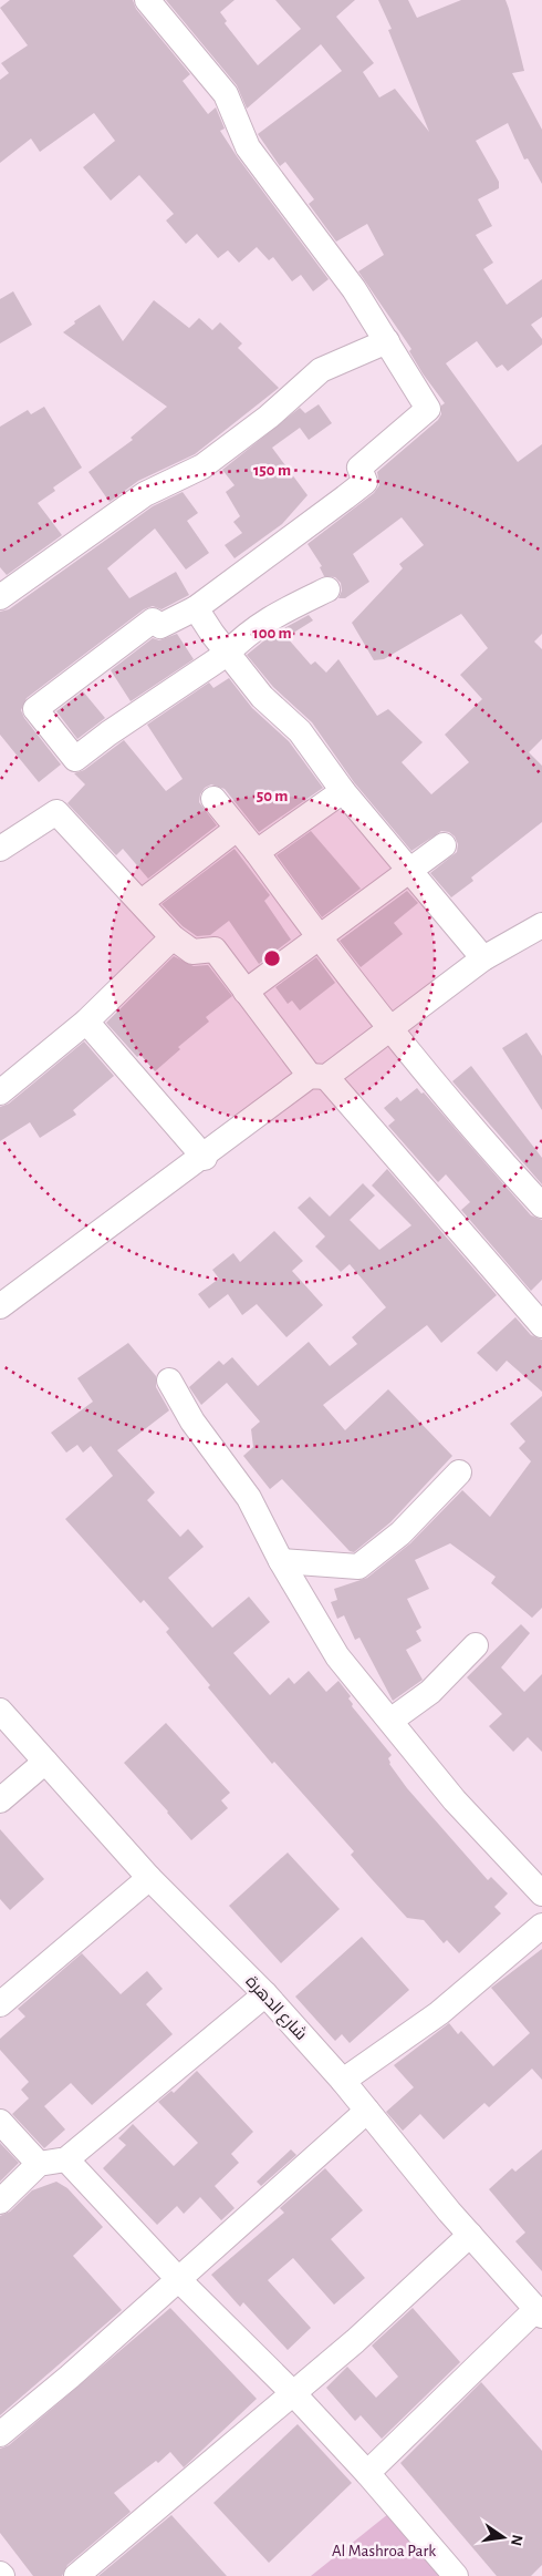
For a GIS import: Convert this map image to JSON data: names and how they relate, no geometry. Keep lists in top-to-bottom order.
{
  "streets": {
    "street": ["شارع الدهرة"]
  },
  "parks": ["Al Mashroa Park"],
  "north": "right",
  "rings": ["150 m", "100 m", "50 m"]
}
